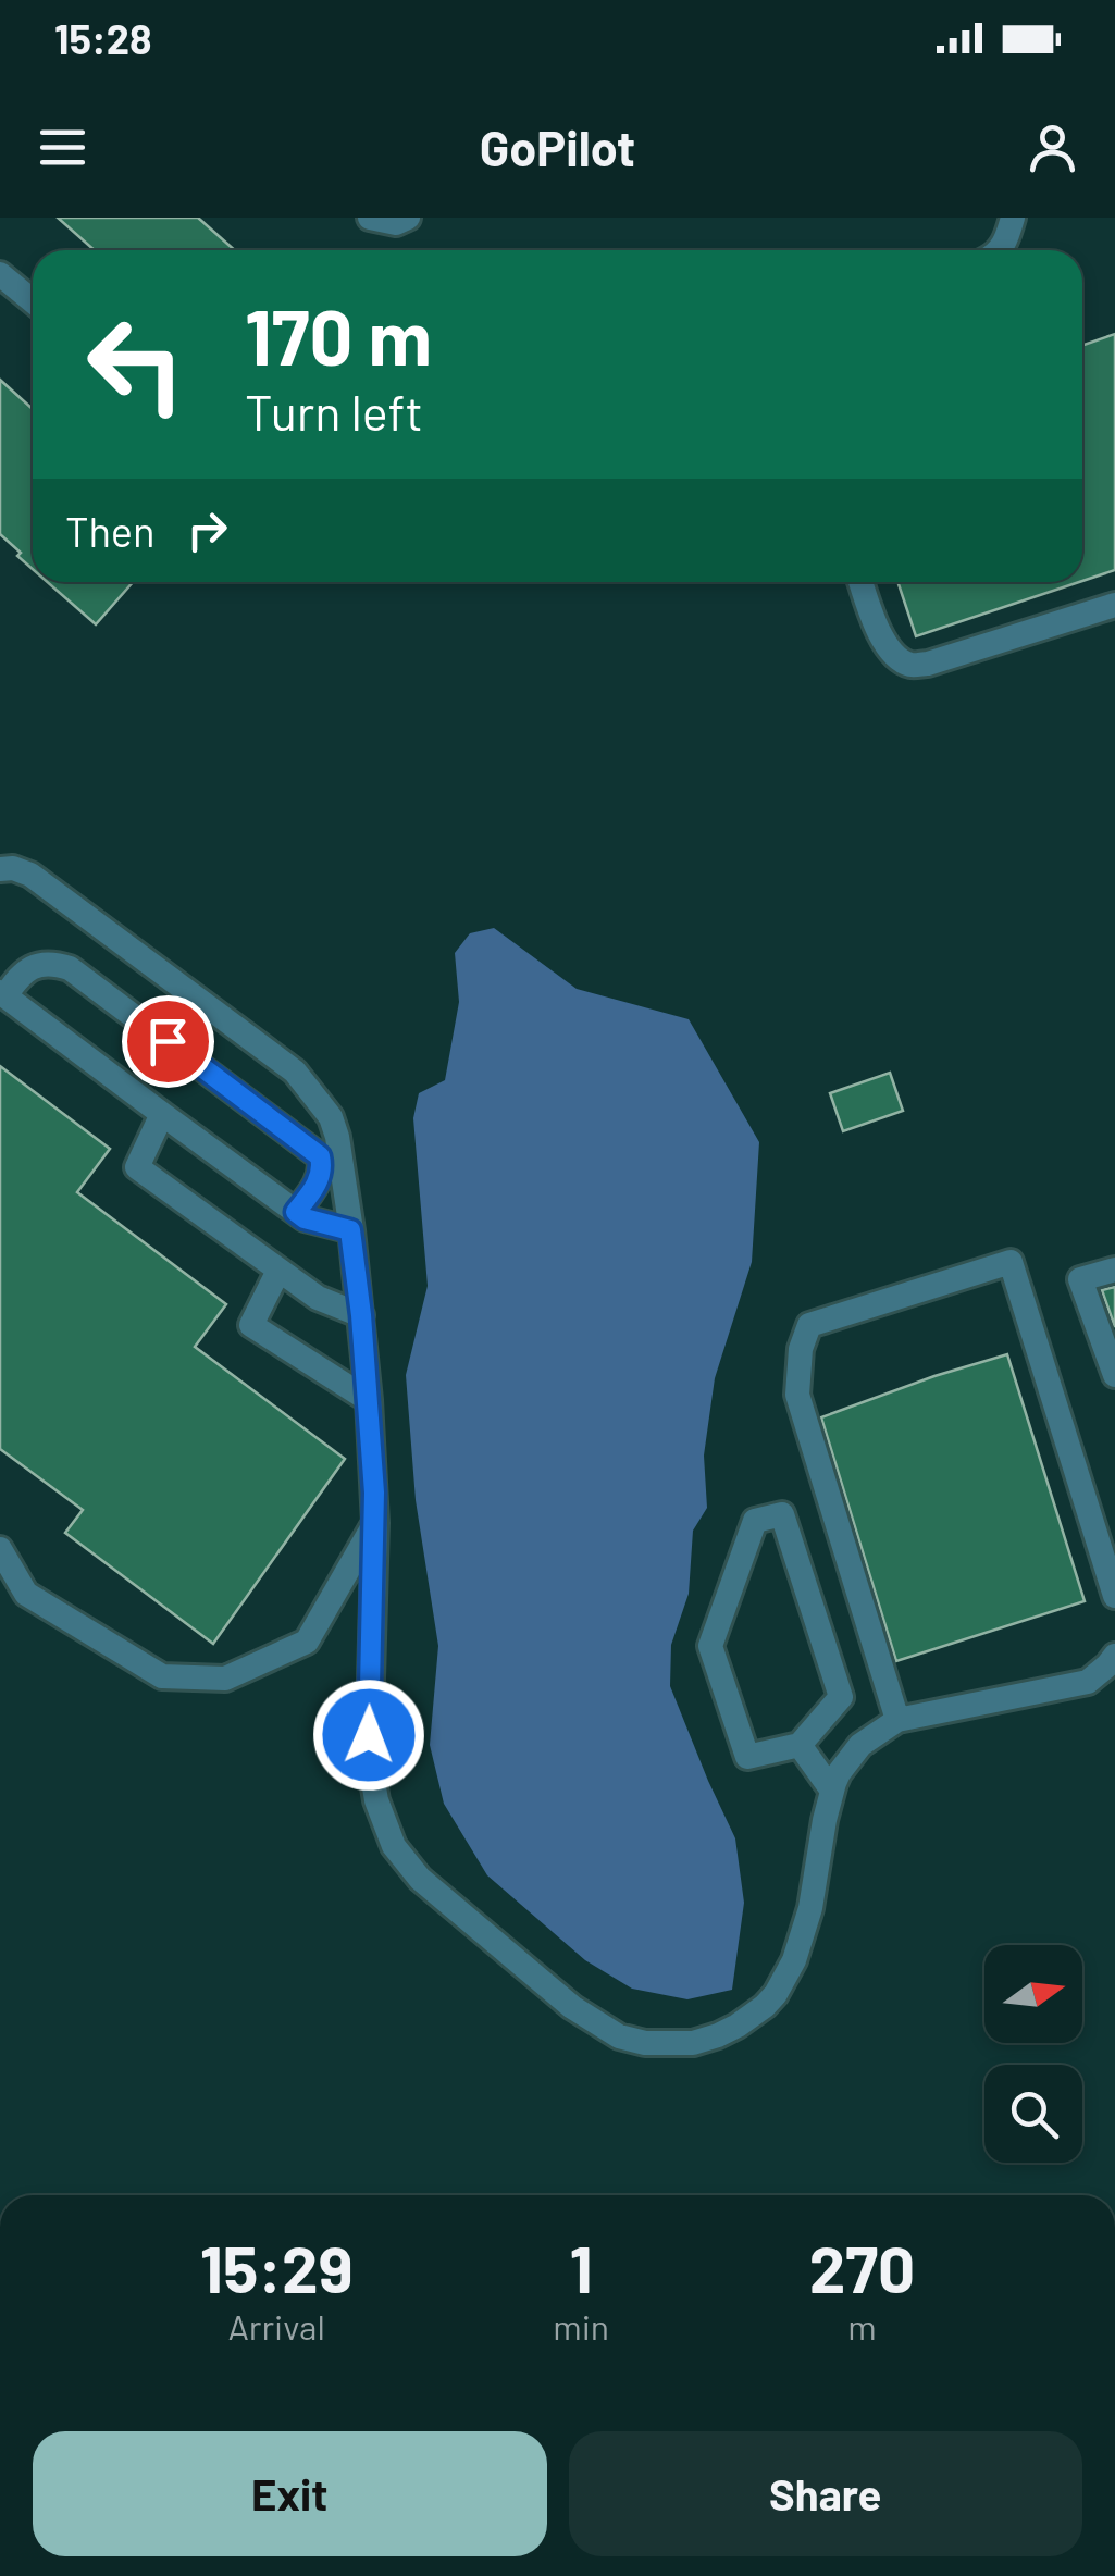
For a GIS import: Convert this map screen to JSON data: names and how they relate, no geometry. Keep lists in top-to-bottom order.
{
  "north": "right",
  "page": {
    "status": "15:28",
    "header": "GoPilot",
    "turn": ["170 m", "Turn left"],
    "then": "Then",
    "eta": [
      "15:29",
      "Arrival",
      "1",
      "min",
      "270",
      "m"
    ],
    "buttons": ["Exit", "Share"]
  }
}
